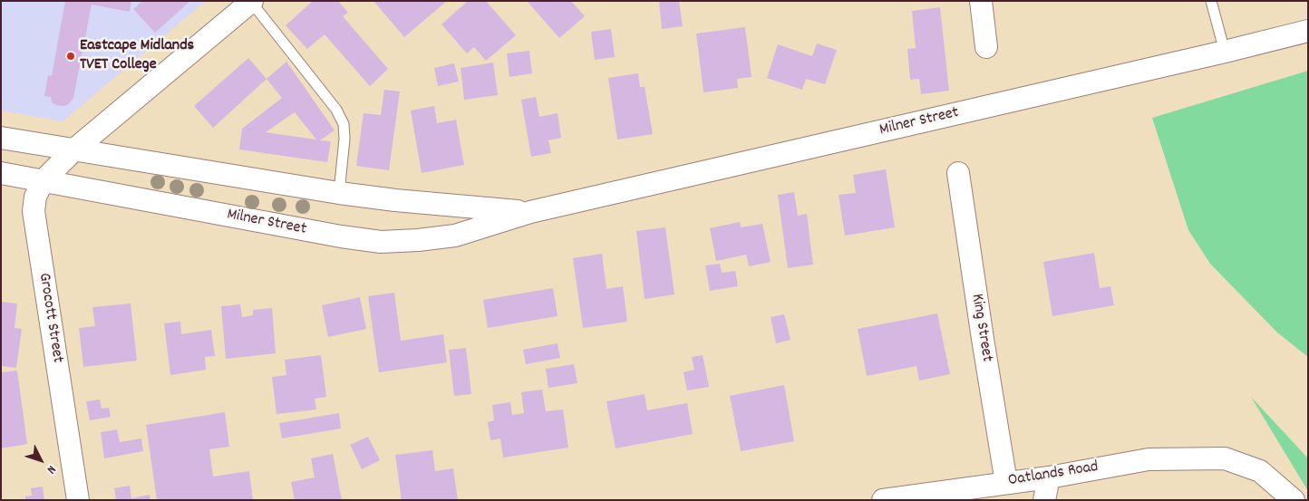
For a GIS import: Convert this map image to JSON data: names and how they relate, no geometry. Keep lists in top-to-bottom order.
{
  "streets": {
    "street": [
      "Milner Street",
      "Grocott Street",
      "King Street",
      "Oatlands Road"
    ]
  },
  "crossings": [
    ["Milner Street", "Grocott Street"],
    ["King Street", "Oatlands Road"]
  ],
  "places": ["Eastcape Midlands TVET College"],
  "north": "bottom right"
}
